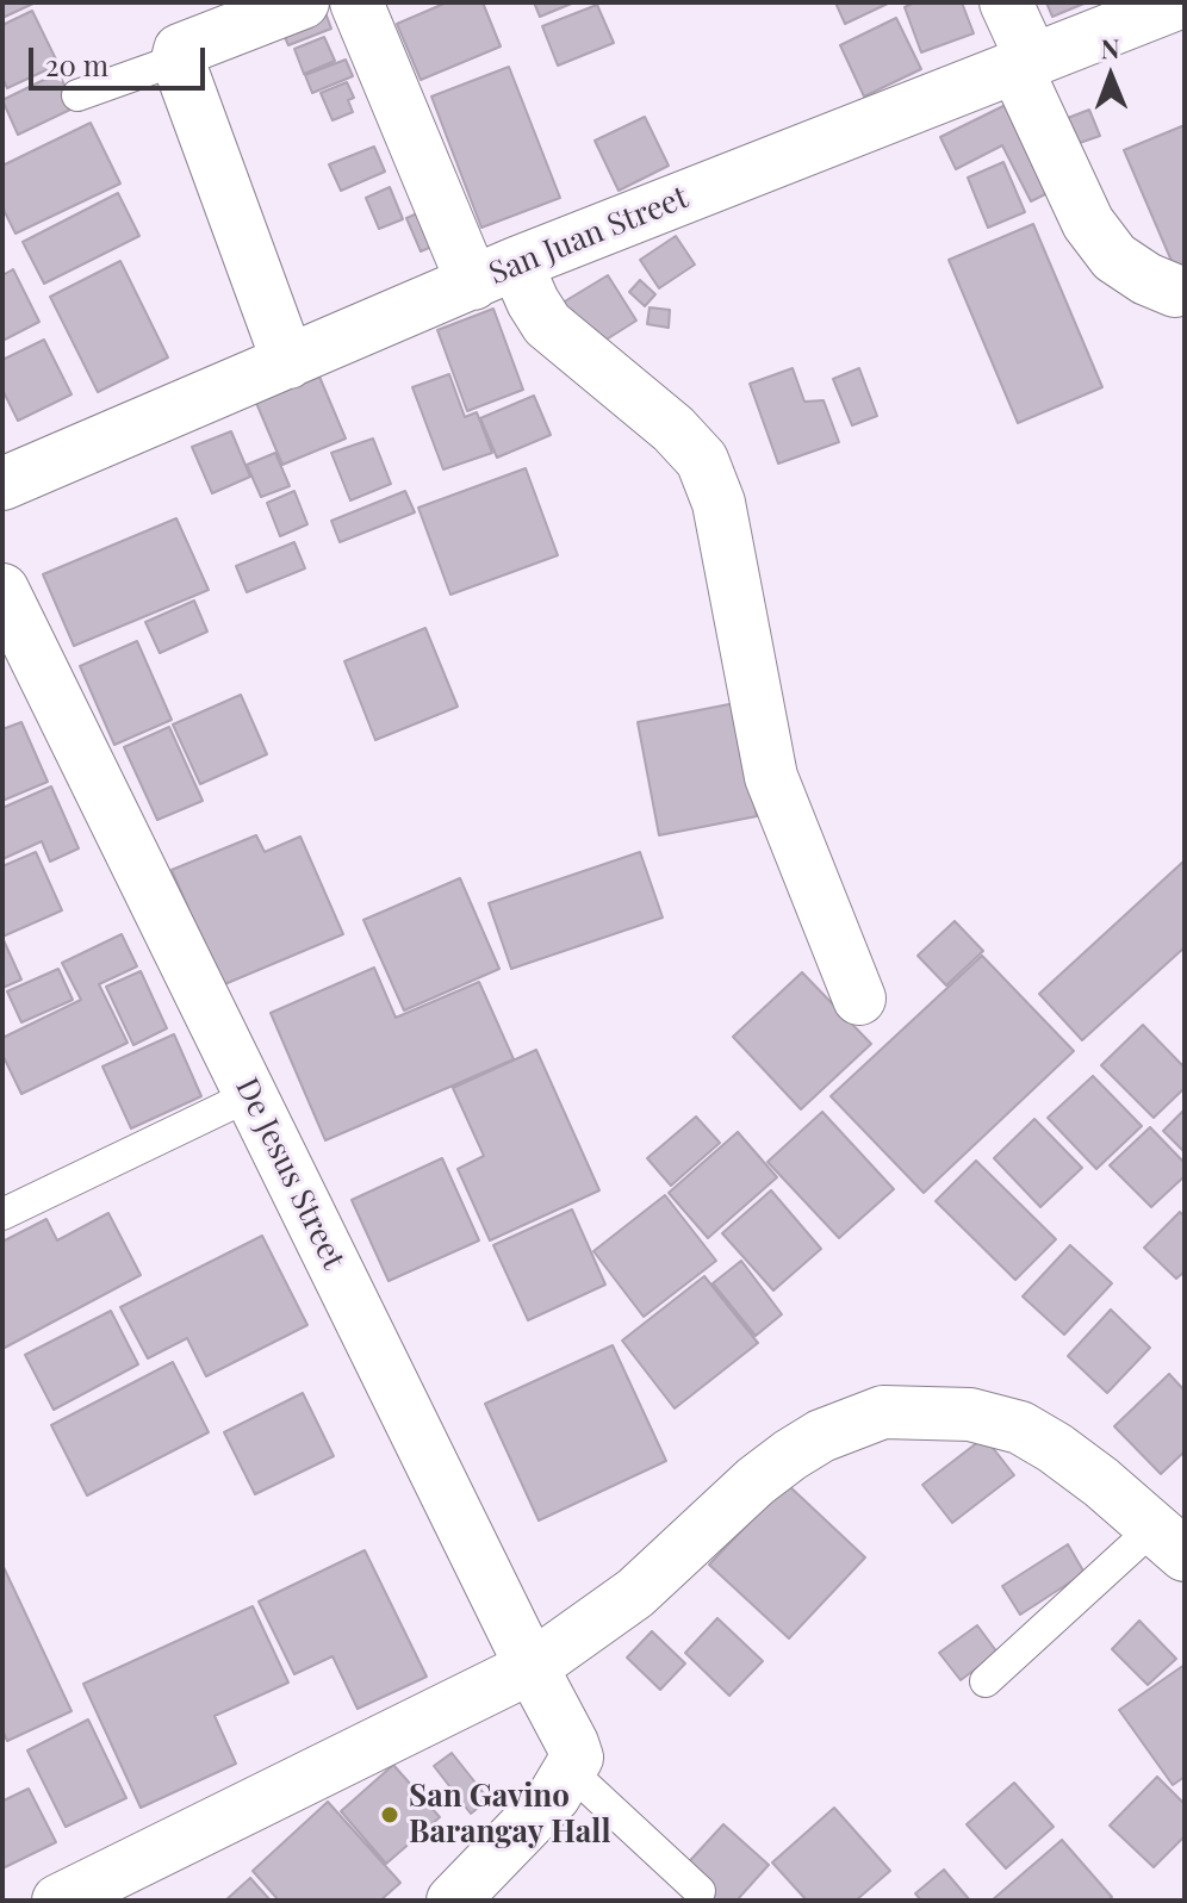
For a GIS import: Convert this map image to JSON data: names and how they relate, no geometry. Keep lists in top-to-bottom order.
{
  "streets": {
    "street": ["San Juan Street", "De Jesus Street"]
  },
  "places": ["San Gavino Barangay Hall"],
  "scale_bar": "20 m",
  "north": "top"
}
